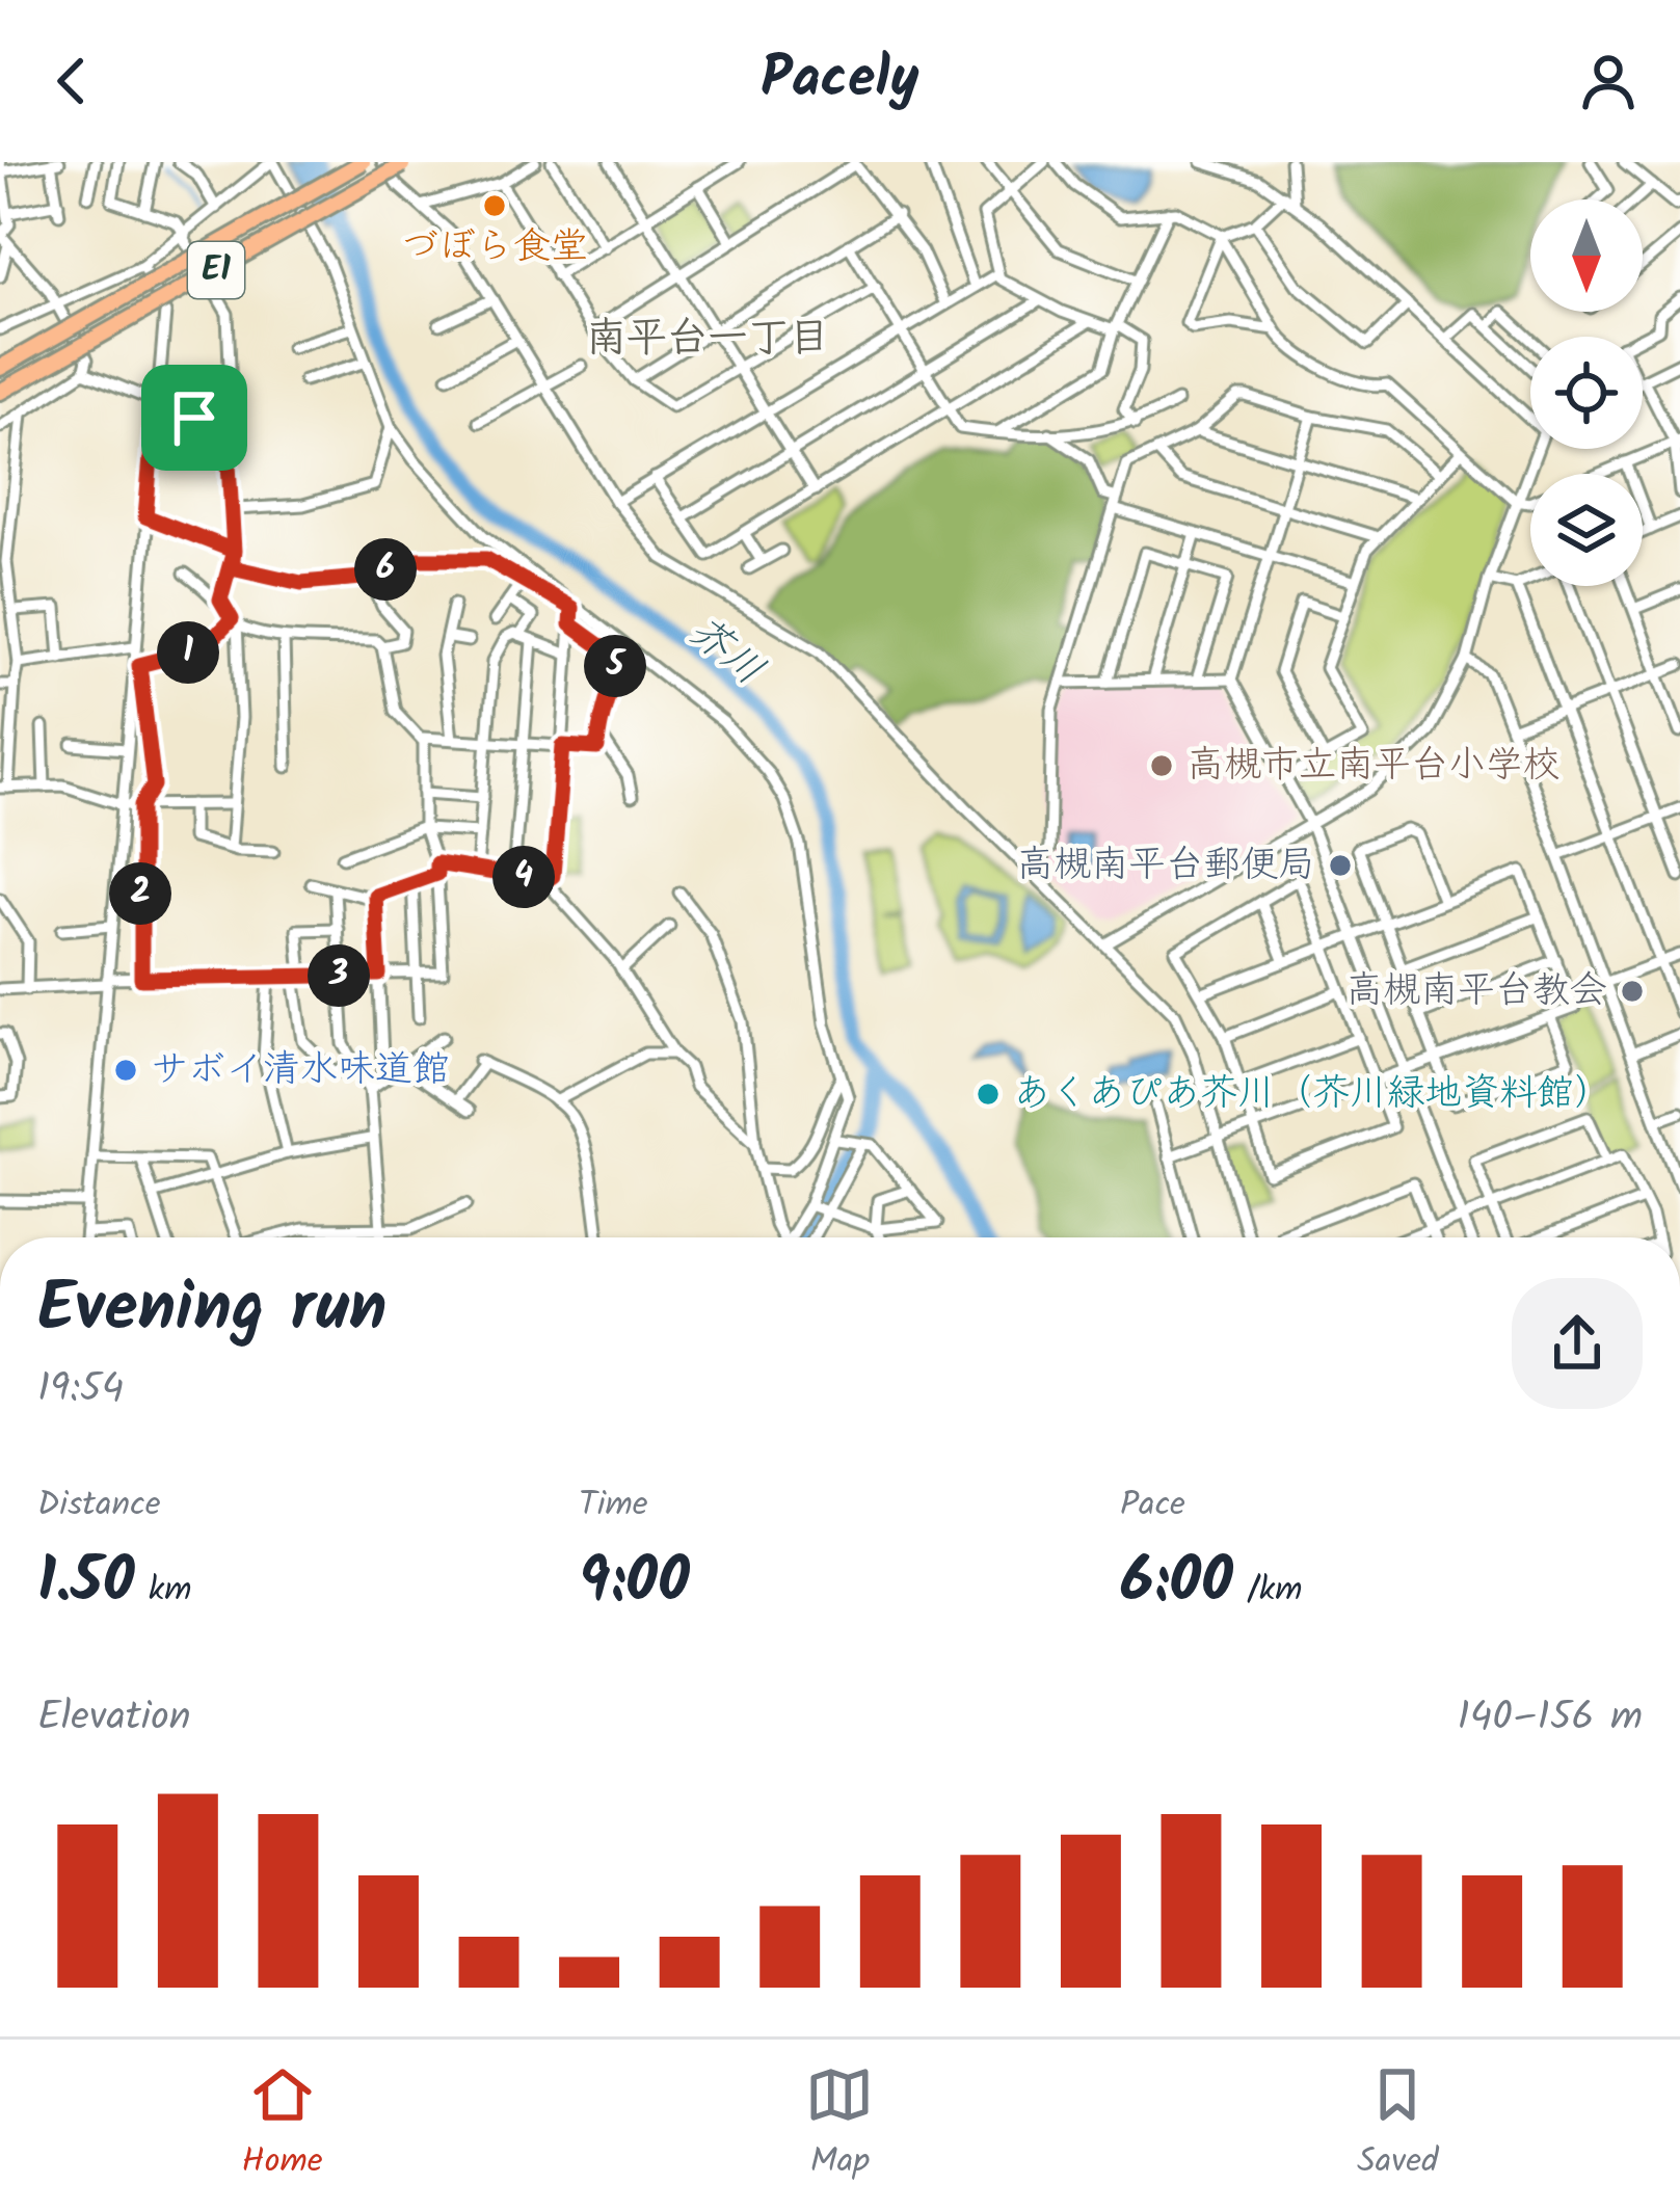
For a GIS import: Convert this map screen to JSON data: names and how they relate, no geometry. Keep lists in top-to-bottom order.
{
  "streets": {
    "highway": ["E1"]
  },
  "districts": ["南平台一丁目"],
  "water": ["芥川"],
  "places": [
    "づぼら食堂",
    "高槻市立南平台小学校",
    "高槻南平台郵便局",
    "高槻南平台教会",
    "サボイ清水味道館",
    "あくあぴあ芥川（芥川緑地資料館）"
  ],
  "north": "bottom",
  "page": {
    "header": "Pacely",
    "pins": [
      "6",
      "1",
      "5",
      "4",
      "2",
      "3"
    ],
    "heading": ["Evening run", "19:54"],
    "stats": [
      ["Distance", "1.50 km"],
      ["Time", "9:00"],
      ["Pace", "6:00 /km"]
    ],
    "chart": ["Elevation", "140–156 m"],
    "tabs": ["Home", "Map", "Saved"]
  }
}
